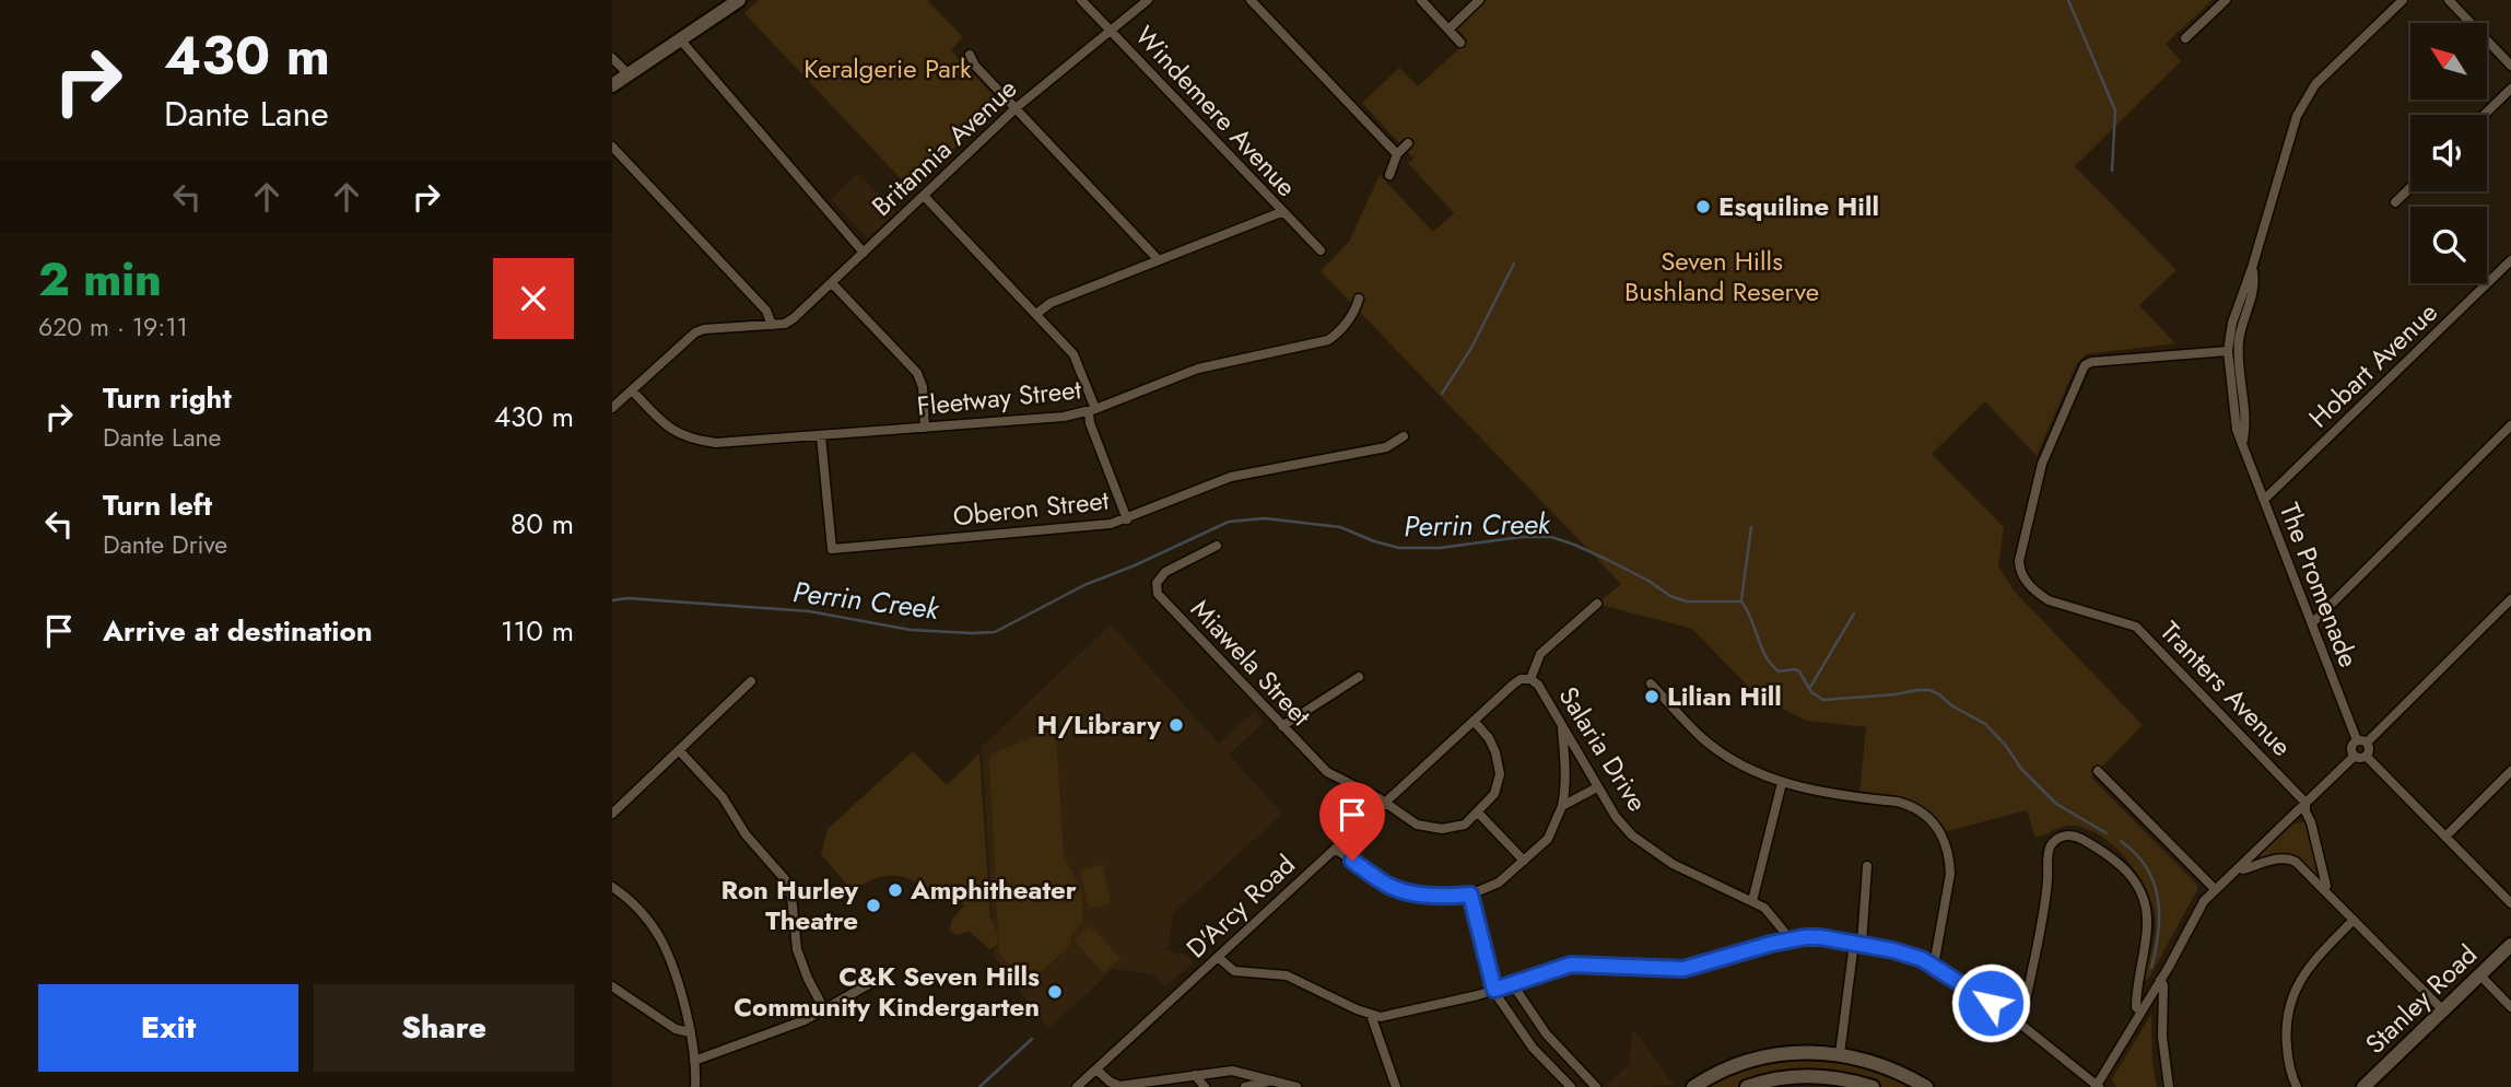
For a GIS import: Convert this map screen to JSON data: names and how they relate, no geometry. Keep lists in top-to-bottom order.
{
  "streets": {
    "main road": ["Stanley Road"],
    "street": [
      "Windemere Avenue",
      "Britannia Avenue",
      "Hobart Avenue",
      "Fleetway Street",
      "Oberon Street",
      "The Promenade",
      "Miawela Street",
      "Tranters Avenue",
      "Salaria Drive",
      "D'Arcy Road"
    ]
  },
  "crossings": [
    ["Windemere Avenue", "Britannia Avenue"],
    ["Hobart Avenue", "The Promenade"],
    ["Fleetway Street", "Oberon Street"],
    ["The Promenade", "Tranters Avenue"],
    ["Miawela Street", "D'Arcy Road"],
    ["Salaria Drive", "D'Arcy Road"]
  ],
  "water": ["Perrin Creek"],
  "parks": ["Keralgerie Park", "Seven Hills Bushland Reserve"],
  "places": [
    "Esquiline Hill",
    "Lilian Hill",
    "H/Library",
    "Amphitheater",
    "Ron Hurley Theatre",
    "C&K Seven Hills Community Kindergarten"
  ],
  "north": "top left",
  "page": {
    "turn": ["430 m", "Dante Lane"],
    "heading": ["2 min", "620 m · 19:11"],
    "list": [
      {
        "name": "Turn right",
        "note": "Dante Lane",
        "value": "430 m"
      },
      {
        "name": "Turn left",
        "note": "Dante Drive",
        "value": "80 m"
      },
      {
        "name": "Arrive at destination",
        "value": "110 m"
      }
    ],
    "buttons": ["Exit", "Share"]
  }
}
